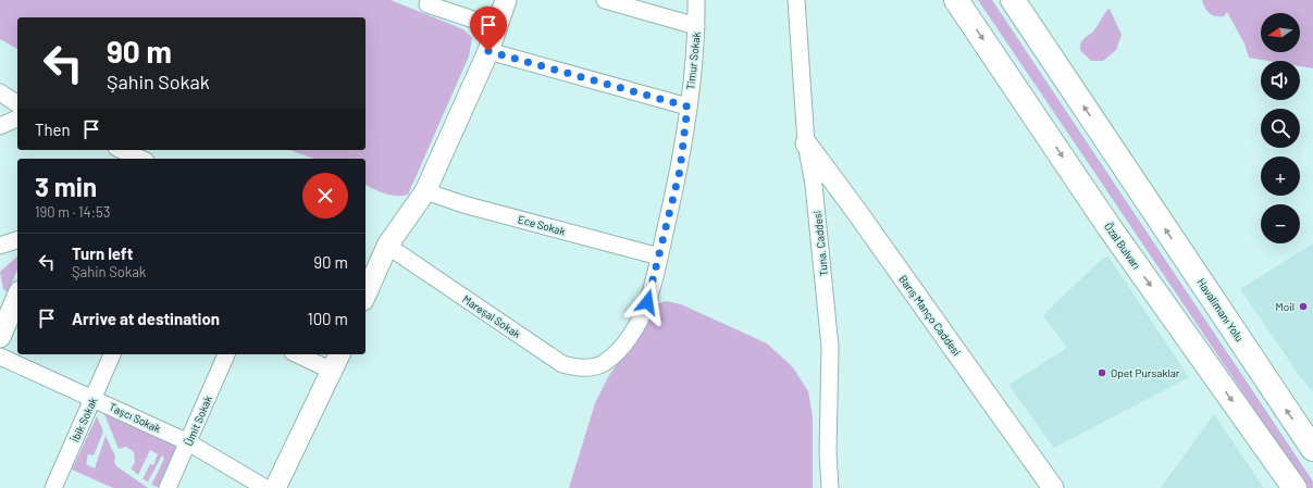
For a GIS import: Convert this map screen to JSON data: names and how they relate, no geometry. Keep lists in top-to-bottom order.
{
  "streets": {
    "highway": ["Özal Bulvarı", "Havalimanı Yolu"],
    "street": [
      "Timur Sokak",
      "Ece Sokak",
      "Tuna. Caddesi",
      "Barış Manço Caddesi",
      "Mareşal Sokak",
      "Taşcı Sokak",
      "İbik Sokak",
      "Ümit Sokak"
    ]
  },
  "crossings": [
    ["Timur Sokak", "Ece Sokak"],
    ["Timur Sokak", "Mareşal Sokak"],
    ["Tuna. Caddesi", "Barış Manço Caddesi"],
    ["Taşcı Sokak", "İbik Sokak"],
    ["Taşcı Sokak", "Ümit Sokak"]
  ],
  "one_way": ["Özal Bulvarı", "Havalimanı Yolu"],
  "places": ["Moil", "Opet Pursaklar"],
  "north": "left",
  "page": {
    "map_buttons": ["+", "−"],
    "turn": ["90 m", "Şahin Sokak"],
    "then": "Then",
    "heading": ["3 min", "190 m · 14:53"],
    "list": [
      {
        "name": "Turn left",
        "note": "Şahin Sokak",
        "value": "90 m"
      },
      {
        "name": "Arrive at destination",
        "value": "100 m"
      }
    ]
  }
}
